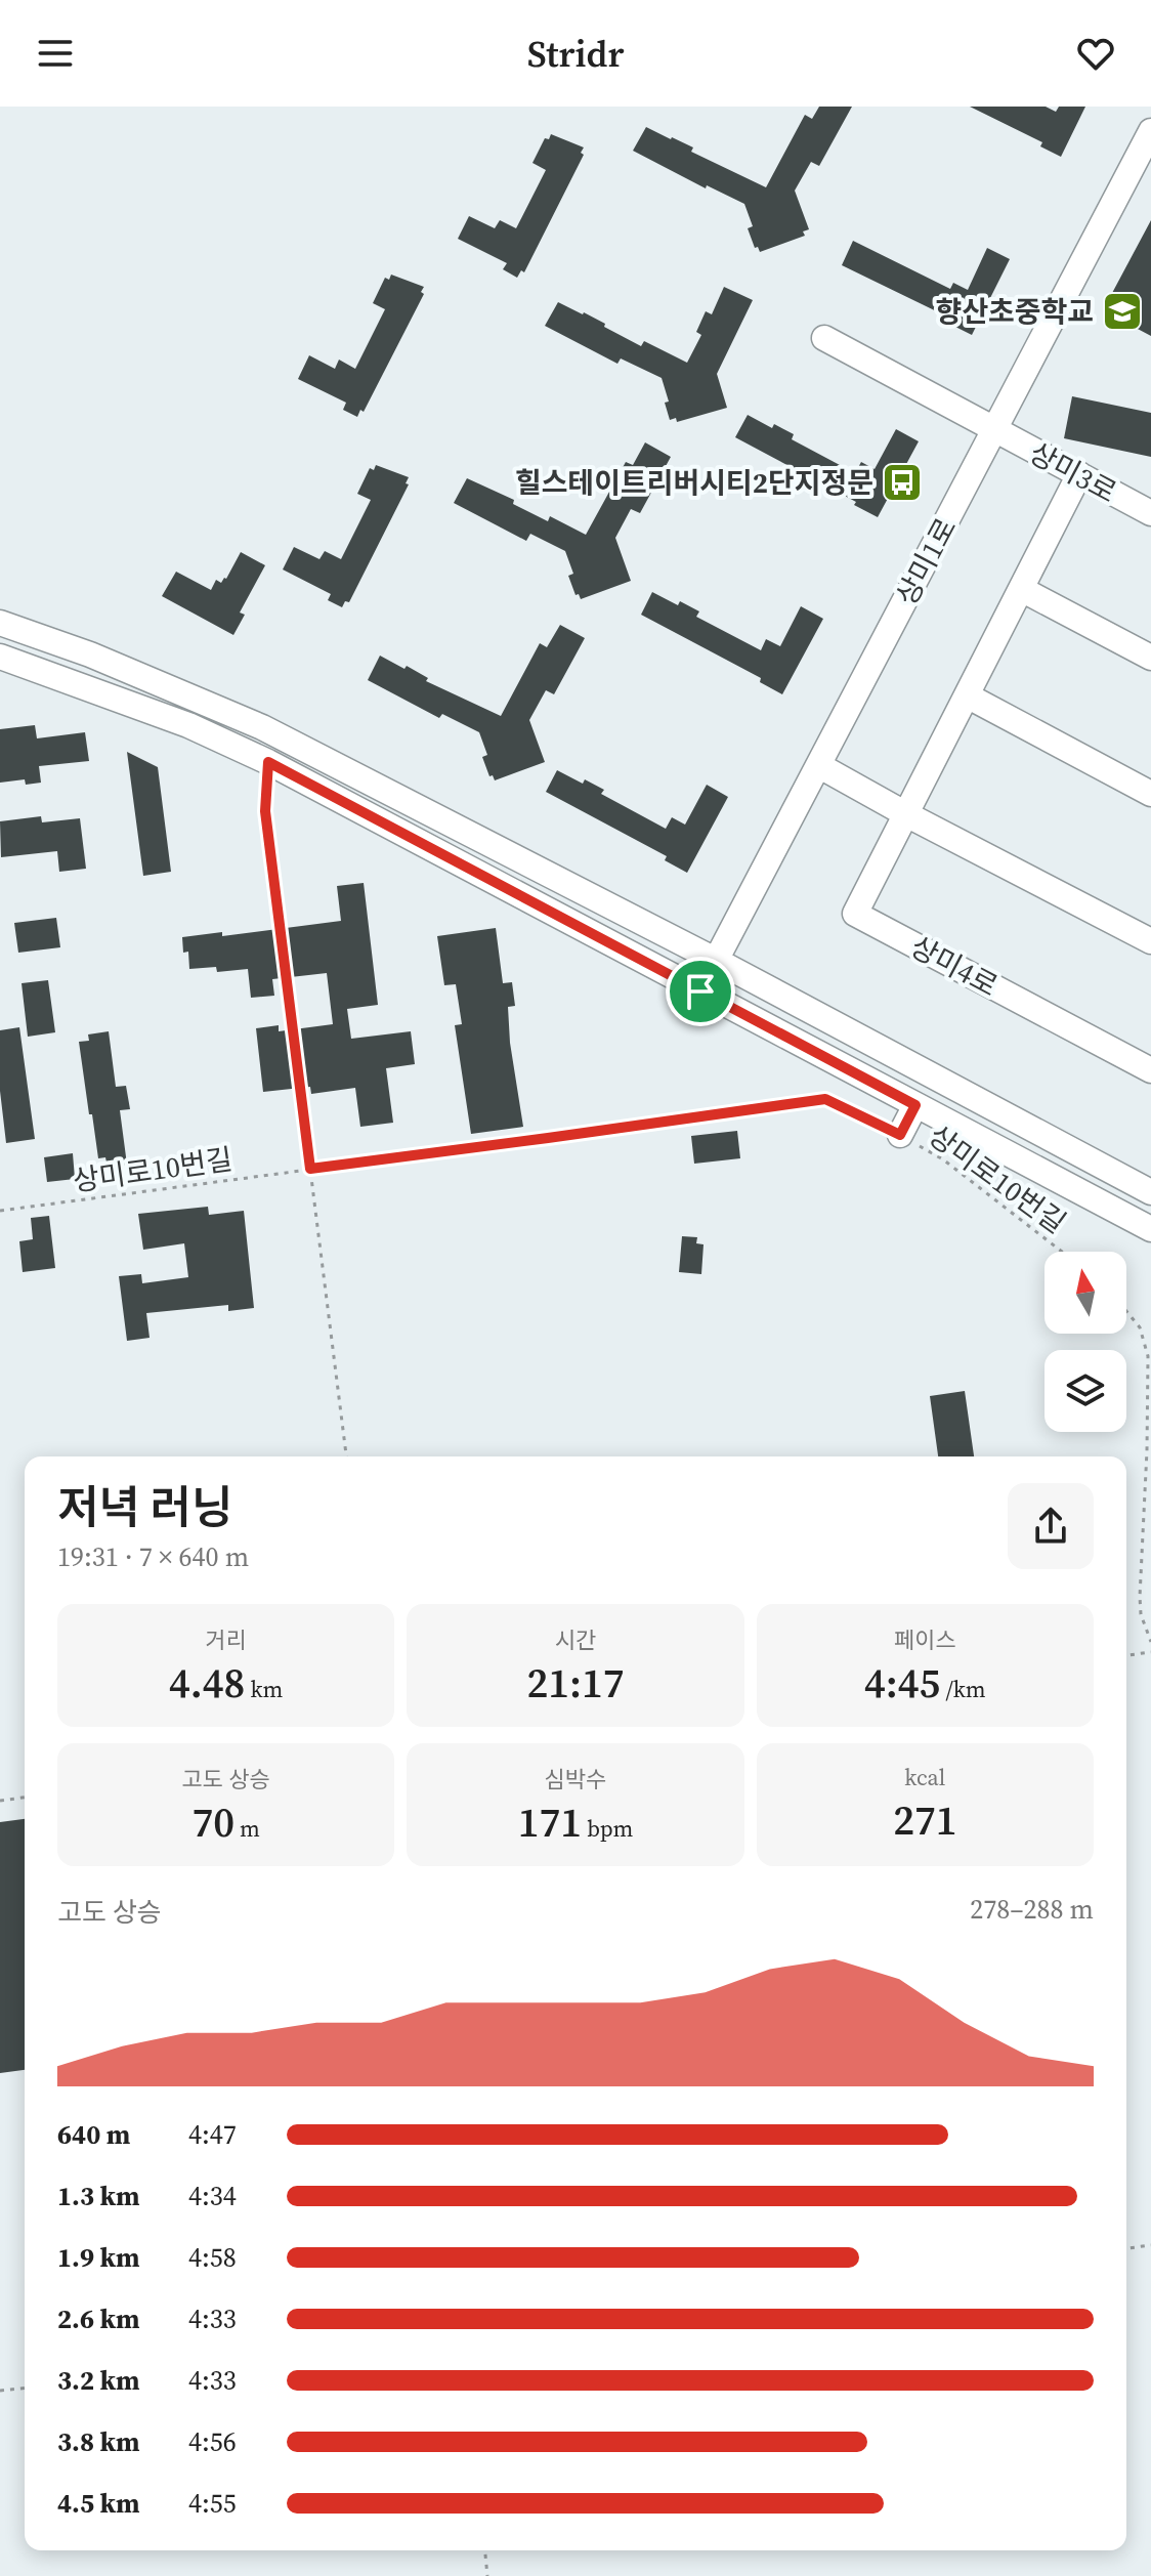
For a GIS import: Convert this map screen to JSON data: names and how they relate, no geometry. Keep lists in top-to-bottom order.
{
  "streets": {
    "street": ["상미3로", "상미1로", "상미4로"],
    "path": ["상미로10번길"]
  },
  "crossings": [
    ["상미3로", "상미1로"],
    ["상미3로", "상미4로"]
  ],
  "places": {
    "school or university": ["향산초중학교"],
    "bus stop": ["힐스테이트리버시티2단지정문"]
  },
  "north": "top",
  "page": {
    "header": "Stridr",
    "heading": ["저녁 러닝", "19:31 · 7 × 640 m"],
    "stats": [
      ["거리", "4.48 km"],
      ["시간", "21:17"],
      ["페이스", "4:45 /km"],
      ["고도 상승", "70 m"],
      ["심박수", "171 bpm"],
      ["kcal", "271"]
    ],
    "chart": ["고도 상승", "278–288 m"],
    "list": [
      {
        "name": "640 m",
        "note": "4:47"
      },
      {
        "name": "1.3 km",
        "note": "4:34"
      },
      {
        "name": "1.9 km",
        "note": "4:58"
      },
      {
        "name": "2.6 km",
        "note": "4:33"
      },
      {
        "name": "3.2 km",
        "note": "4:33"
      },
      {
        "name": "3.8 km",
        "note": "4:56"
      },
      {
        "name": "4.5 km",
        "note": "4:55"
      }
    ]
  }
}
